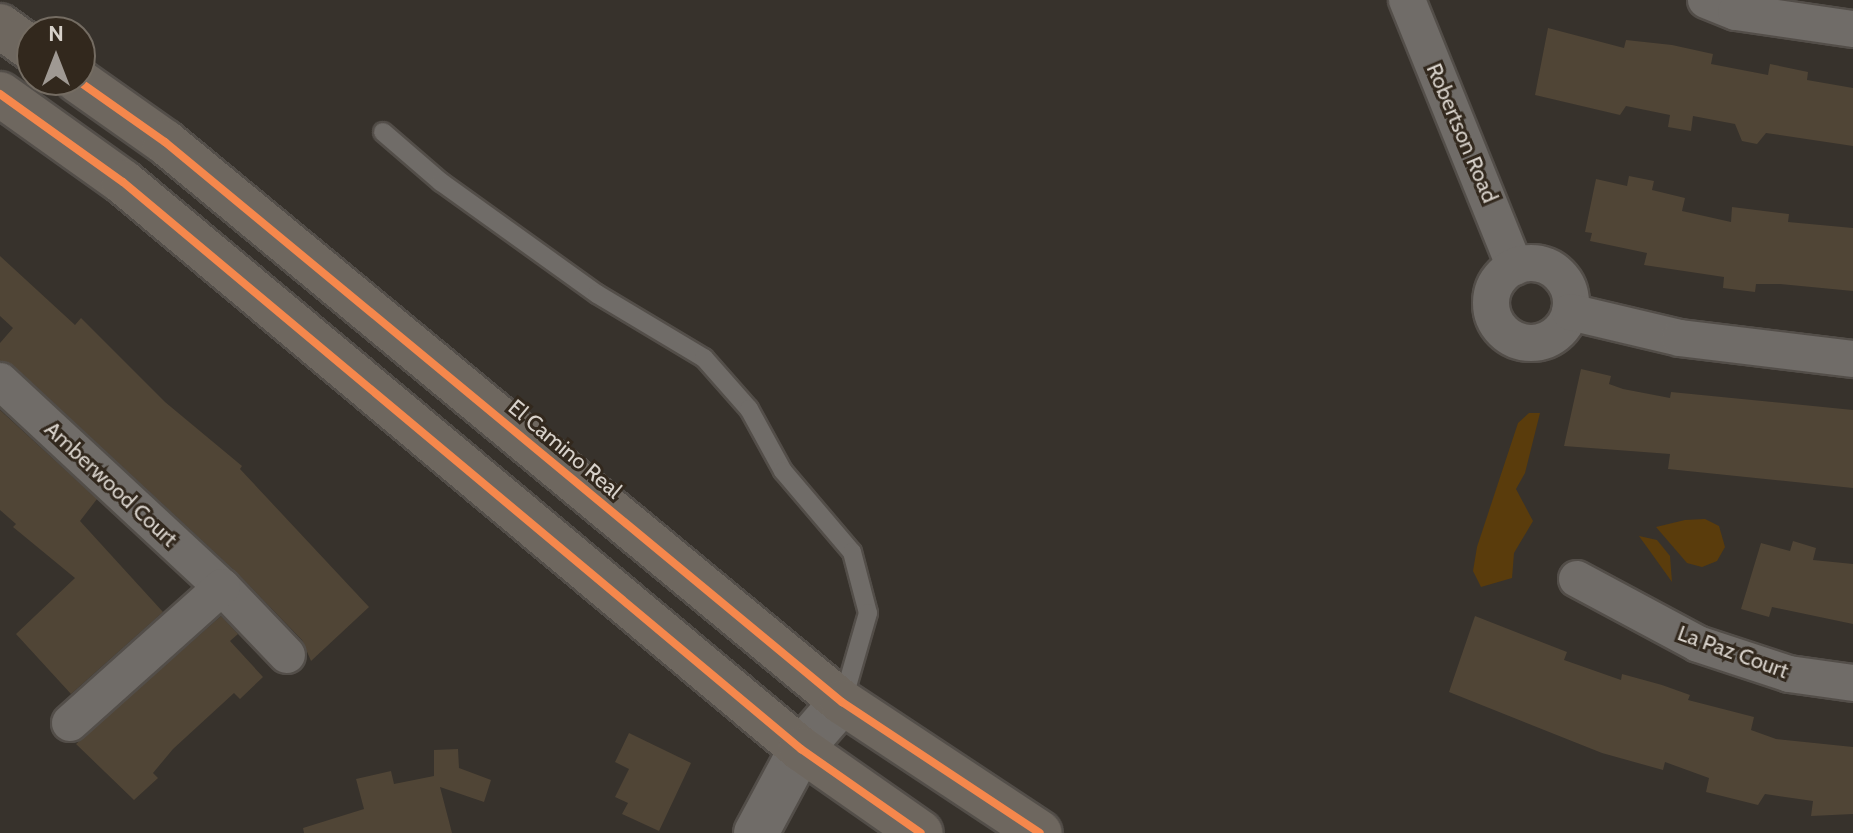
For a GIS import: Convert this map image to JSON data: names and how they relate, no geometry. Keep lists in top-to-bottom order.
{
  "streets": {
    "main road": ["El Camino Real"],
    "street": ["Robertson Road", "Amberwood Court", "La Paz Court"]
  },
  "north": "top"
}
